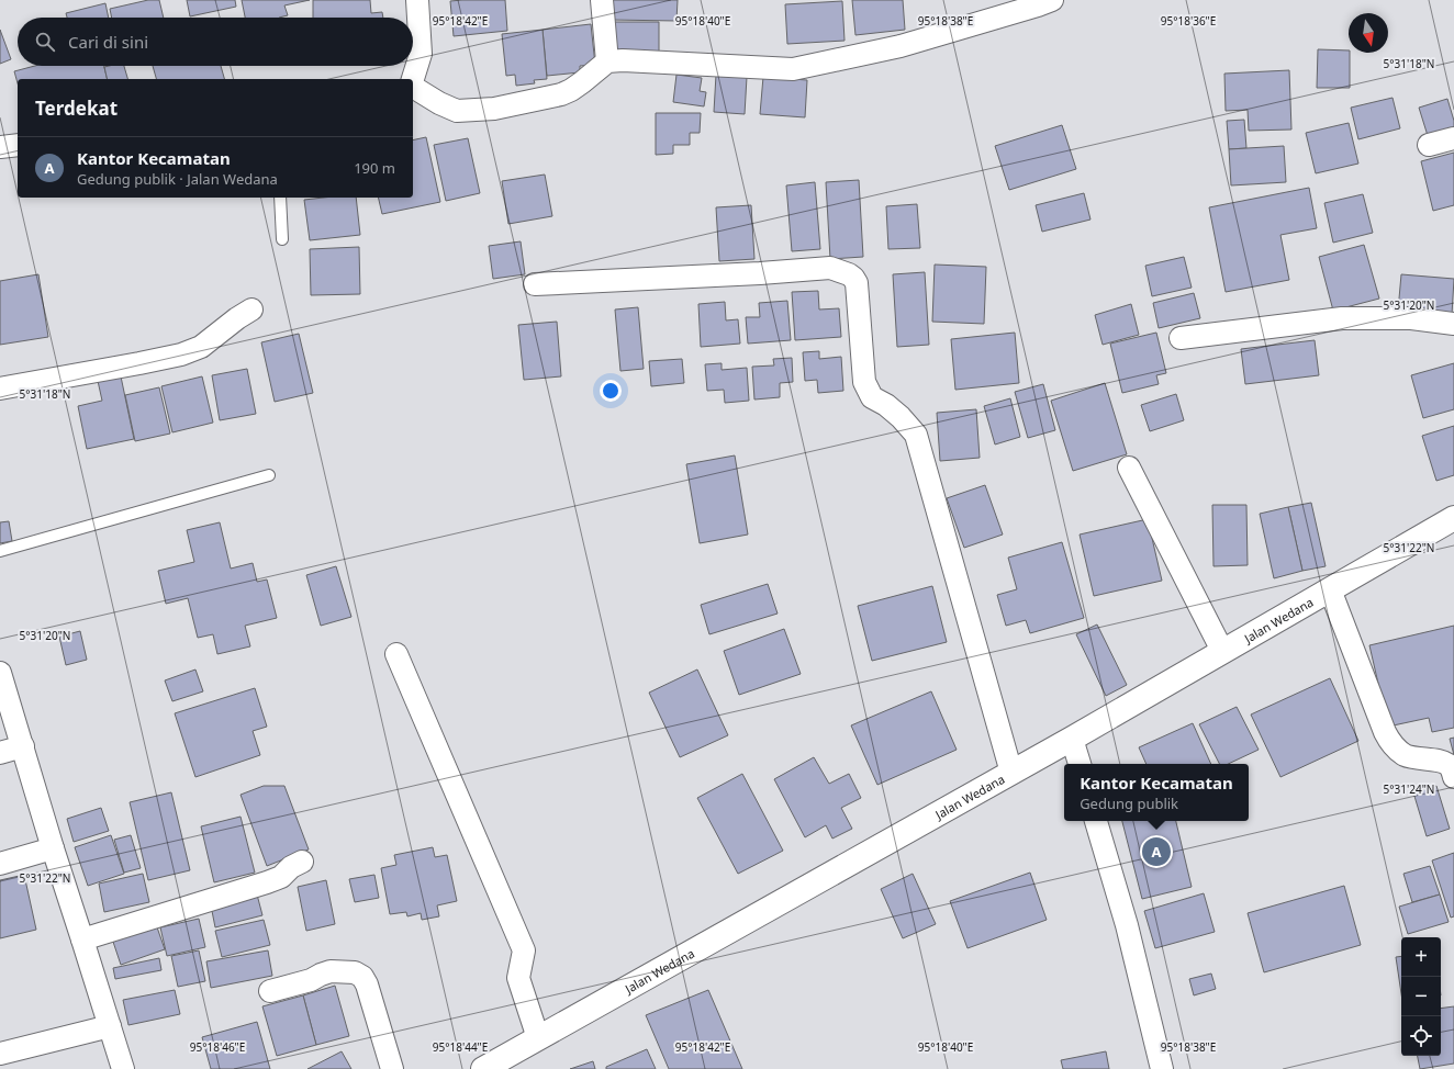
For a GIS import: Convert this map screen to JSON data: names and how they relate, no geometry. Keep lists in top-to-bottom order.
{
  "streets": {
    "street": ["Jalan Wedana"]
  },
  "north": "bottom",
  "page": {
    "search": "Cari di sini",
    "heading": "Terdekat",
    "list": [
      {
        "mark": "A",
        "name": "Kantor Kecamatan",
        "note": "Gedung publik · Jalan Wedana",
        "value": "190 m"
      }
    ],
    "popup": ["Kantor Kecamatan", "Gedung publik"],
    "pins": "A",
    "map_buttons": ["+", "−"]
  },
  "coordinates": [
    "95°18'42\"E",
    "95°18'40\"E",
    "95°18'38\"E",
    "95°18'36\"E",
    "5°31'18\"N",
    "5°31'20\"N",
    "5°31'22\"N",
    "5°31'24\"N",
    "95°18'46\"E",
    "95°18'44\"E"
  ]
}
